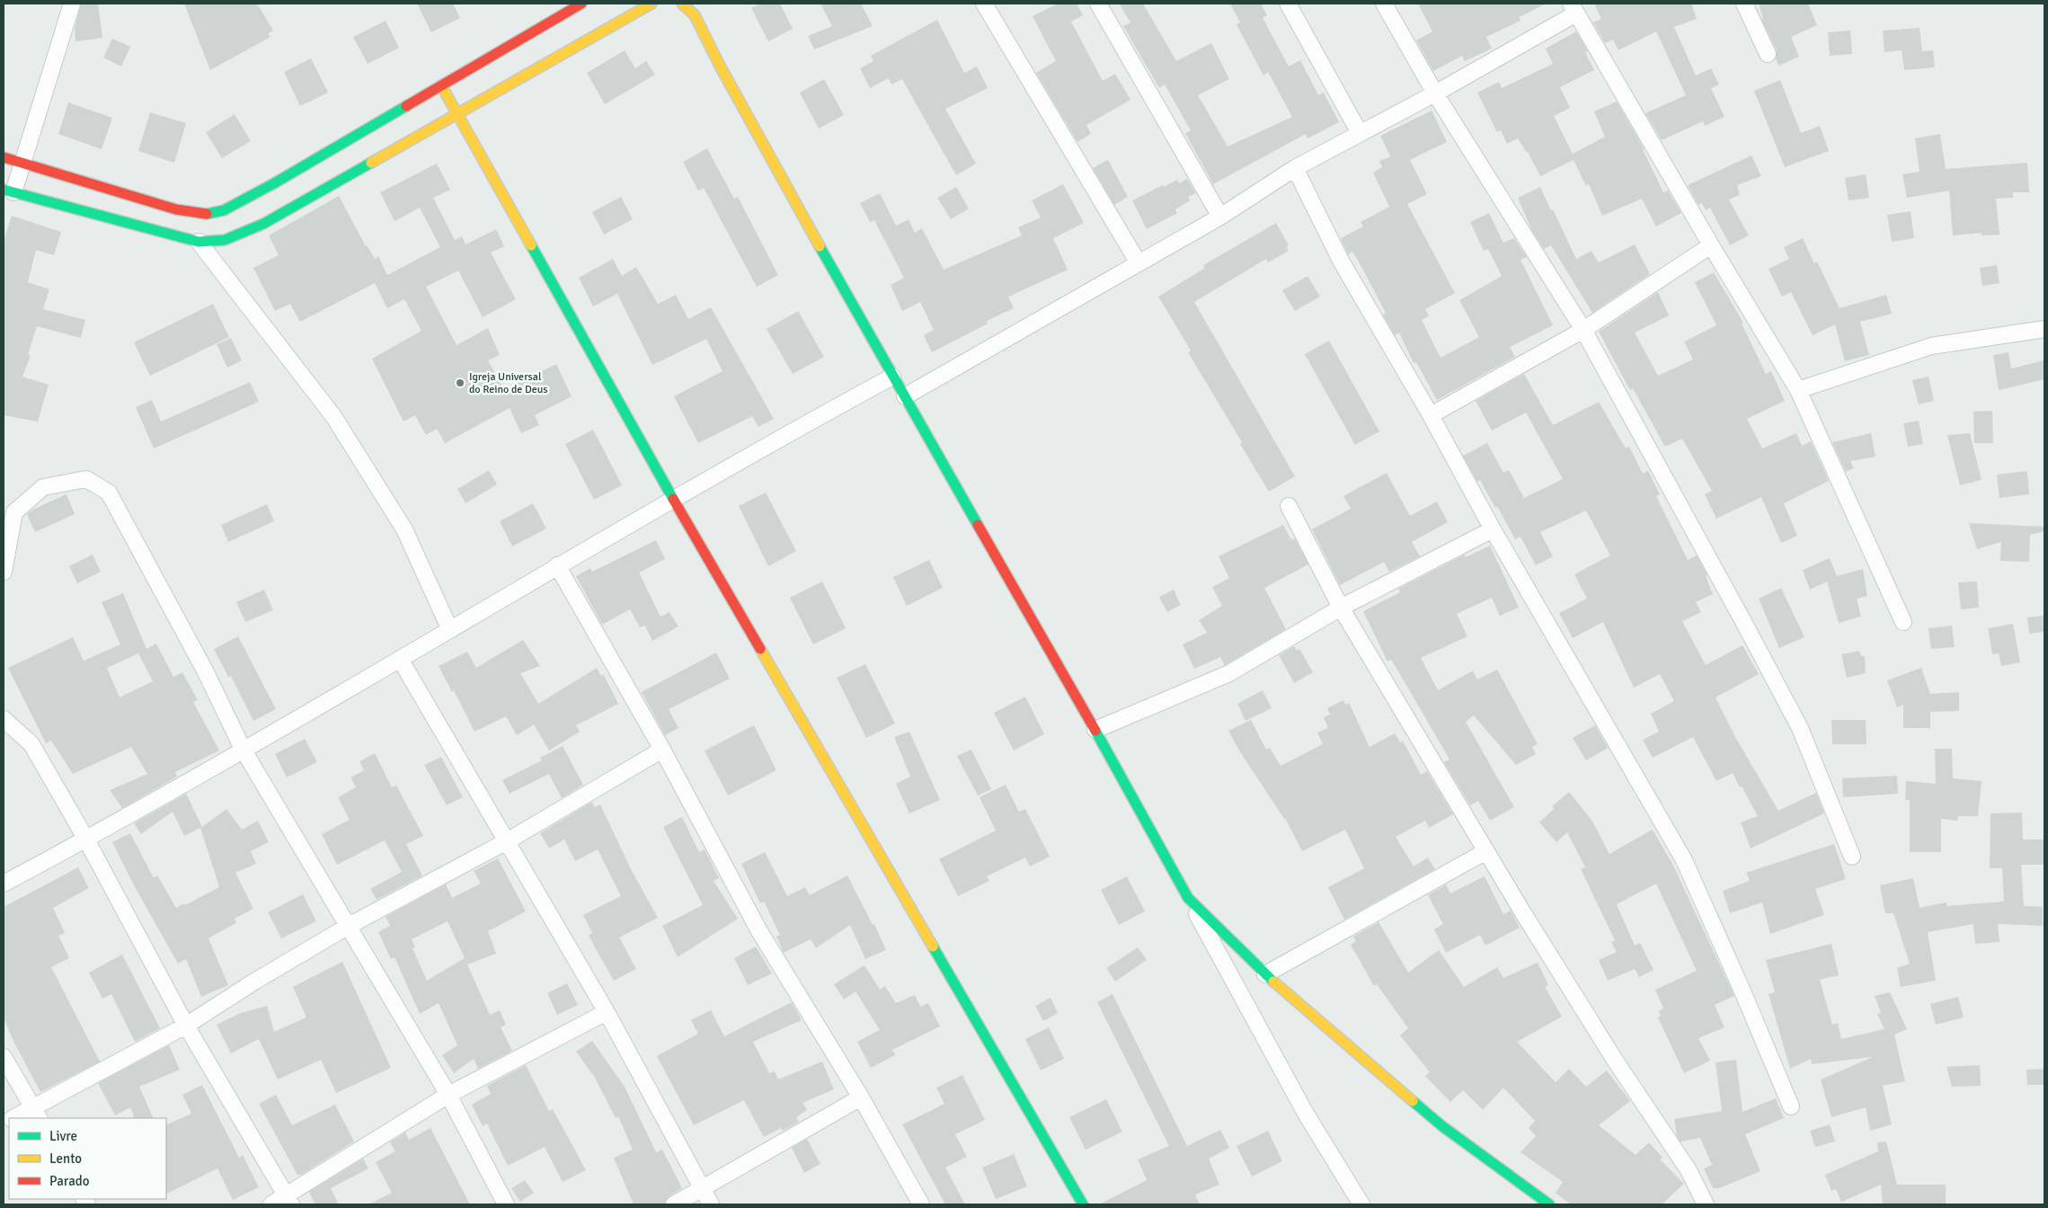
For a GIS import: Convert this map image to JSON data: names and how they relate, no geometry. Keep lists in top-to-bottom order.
{
  "places": ["Igreja Universal do Reino de Deus"],
  "legend": ["Livre", "Lento", "Parado"]
}
